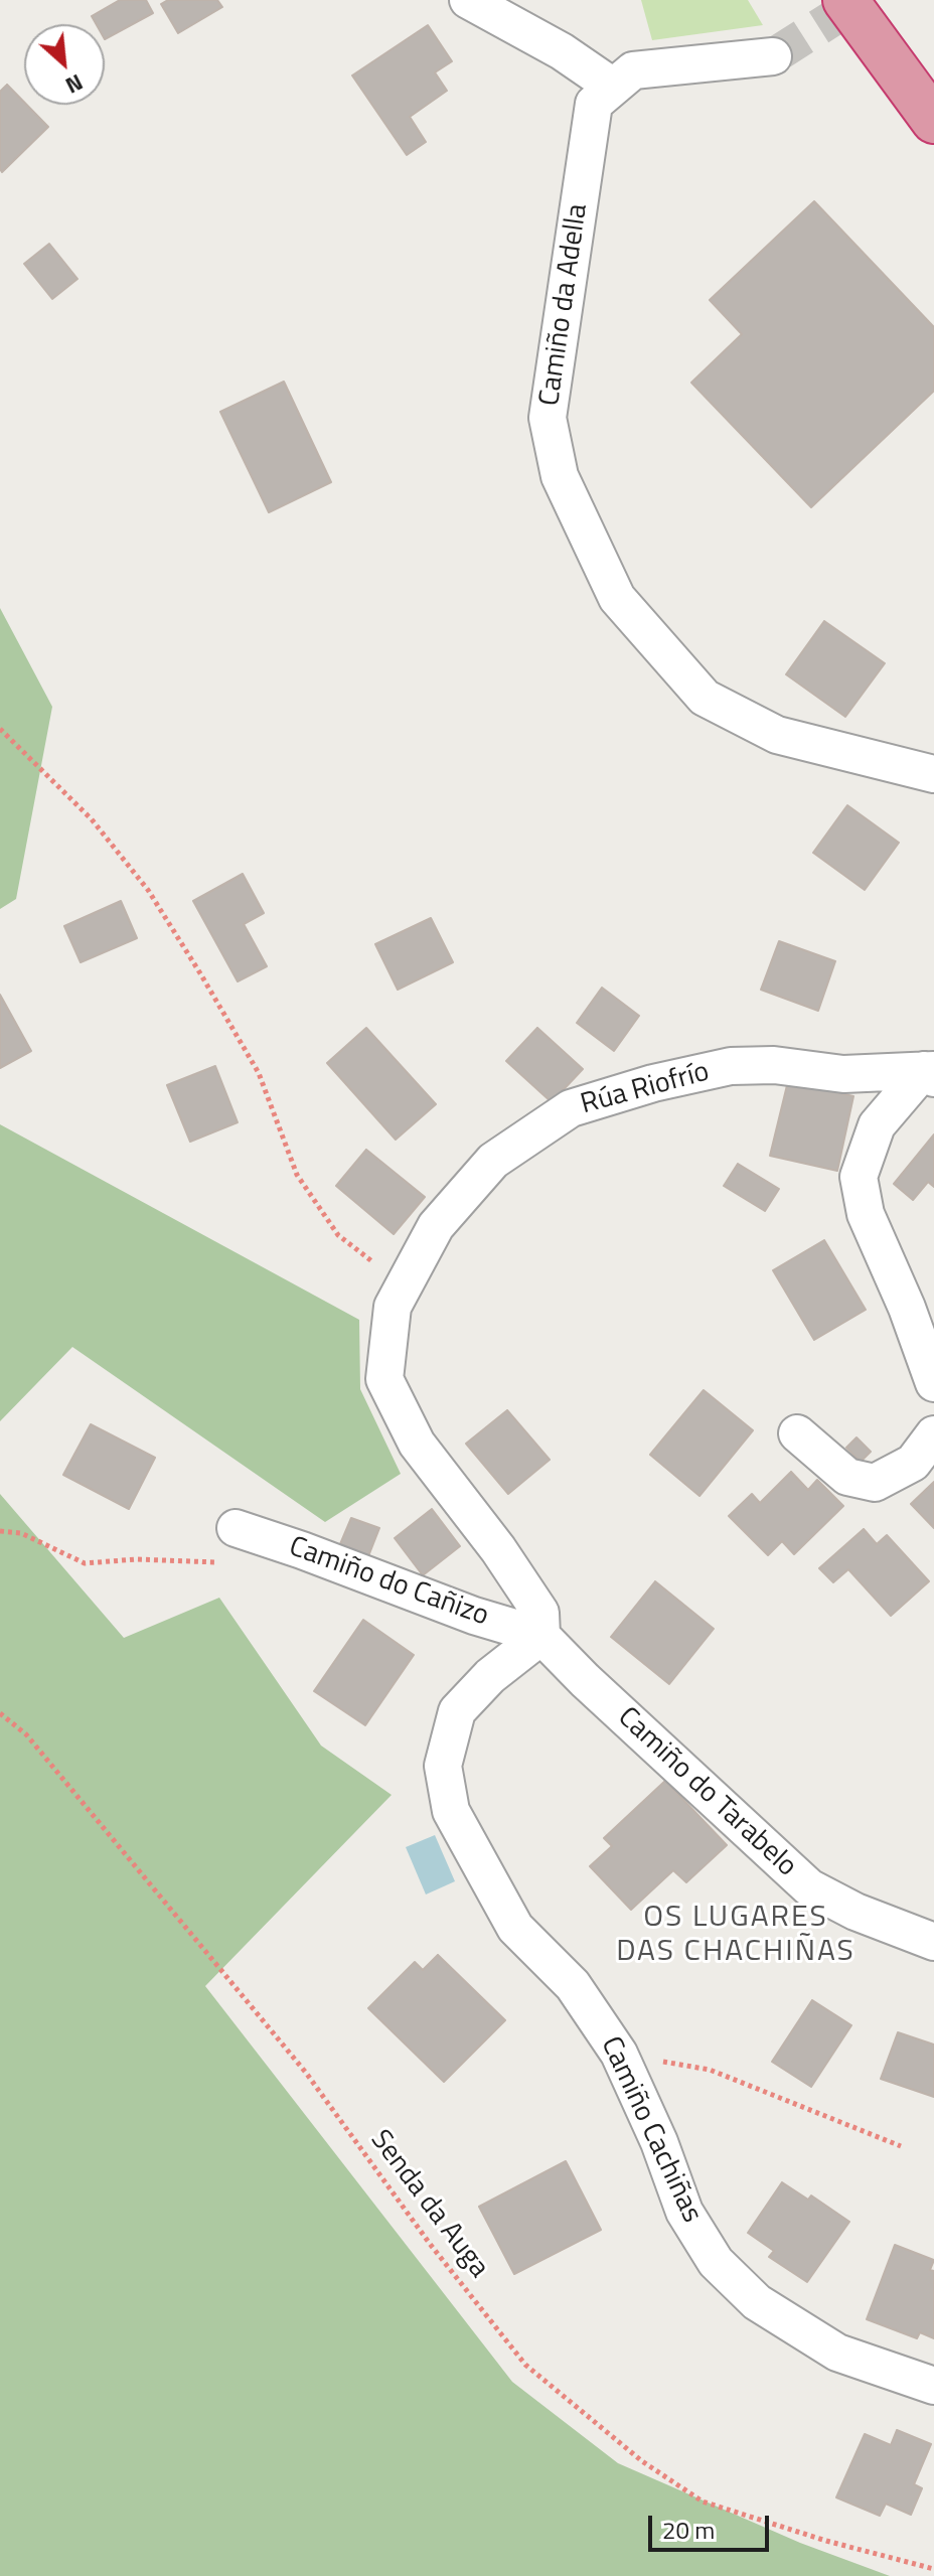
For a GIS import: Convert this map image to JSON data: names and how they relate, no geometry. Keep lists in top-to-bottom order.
{
  "streets": {
    "street": [
      "Camiño da Adella",
      "Rúa Riofrío",
      "Camiño do Cañizo",
      "Camiño do Tarabelo",
      "Camiño Cachiñas"
    ],
    "path": ["Senda da Auga"]
  },
  "crossings": [
    ["Rúa Riofrío", "Camiño do Cañizo"],
    ["Rúa Riofrío", "Camiño do Tarabelo"],
    ["Rúa Riofrío", "Camiño Cachiñas"],
    ["Camiño do Cañizo", "Camiño do Tarabelo"],
    ["Camiño do Cañizo", "Camiño Cachiñas"],
    ["Camiño do Tarabelo", "Camiño Cachiñas"]
  ],
  "districts": ["OS LUGARES DAS CHACHIÑAS"],
  "scale_bar": "20 m",
  "north": "bottom right"
}
